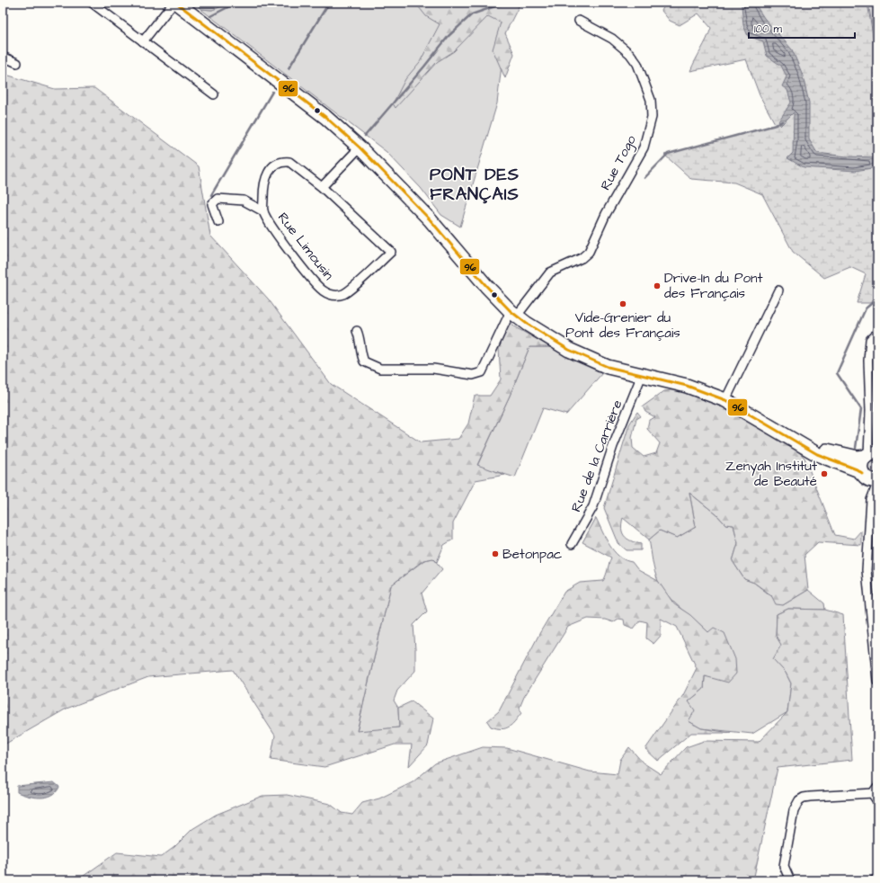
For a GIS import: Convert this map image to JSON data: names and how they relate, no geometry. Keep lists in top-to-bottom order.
{
  "streets": {
    "street": ["Rue Togo", "Rue Limousin", "Rue de la Carrière"]
  },
  "districts": ["PONT DES FRANÇAIS"],
  "places": [
    "Drive-In du Pont des Français",
    "Vide-Grenier du Pont des Français",
    "Zenyah Institut de Beauté",
    "Betonpac"
  ],
  "lines": ["transit line 96"],
  "scale_bar": "100 m"
}
